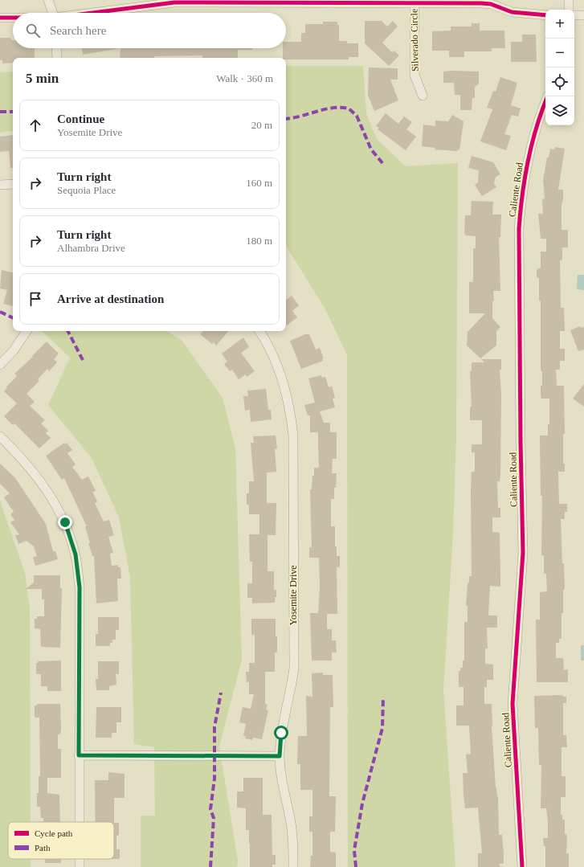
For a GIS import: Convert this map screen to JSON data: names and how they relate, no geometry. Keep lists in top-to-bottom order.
{
  "streets": {
    "street": ["Silverado Circle", "Caliente Road", "Yosemite Drive"]
  },
  "legend": ["Cycle path", "Path"],
  "page": {
    "map_buttons": ["+", "−"],
    "search": "Search here",
    "heading": ["5 min", "Walk · 360 m"],
    "list": [
      ["Continue", "Yosemite Drive", "20 m"],
      ["Turn right", "Sequoia Place", "160 m"],
      ["Turn right", "Alhambra Drive", "180 m"],
      "Arrive at destination"
    ]
  }
}
